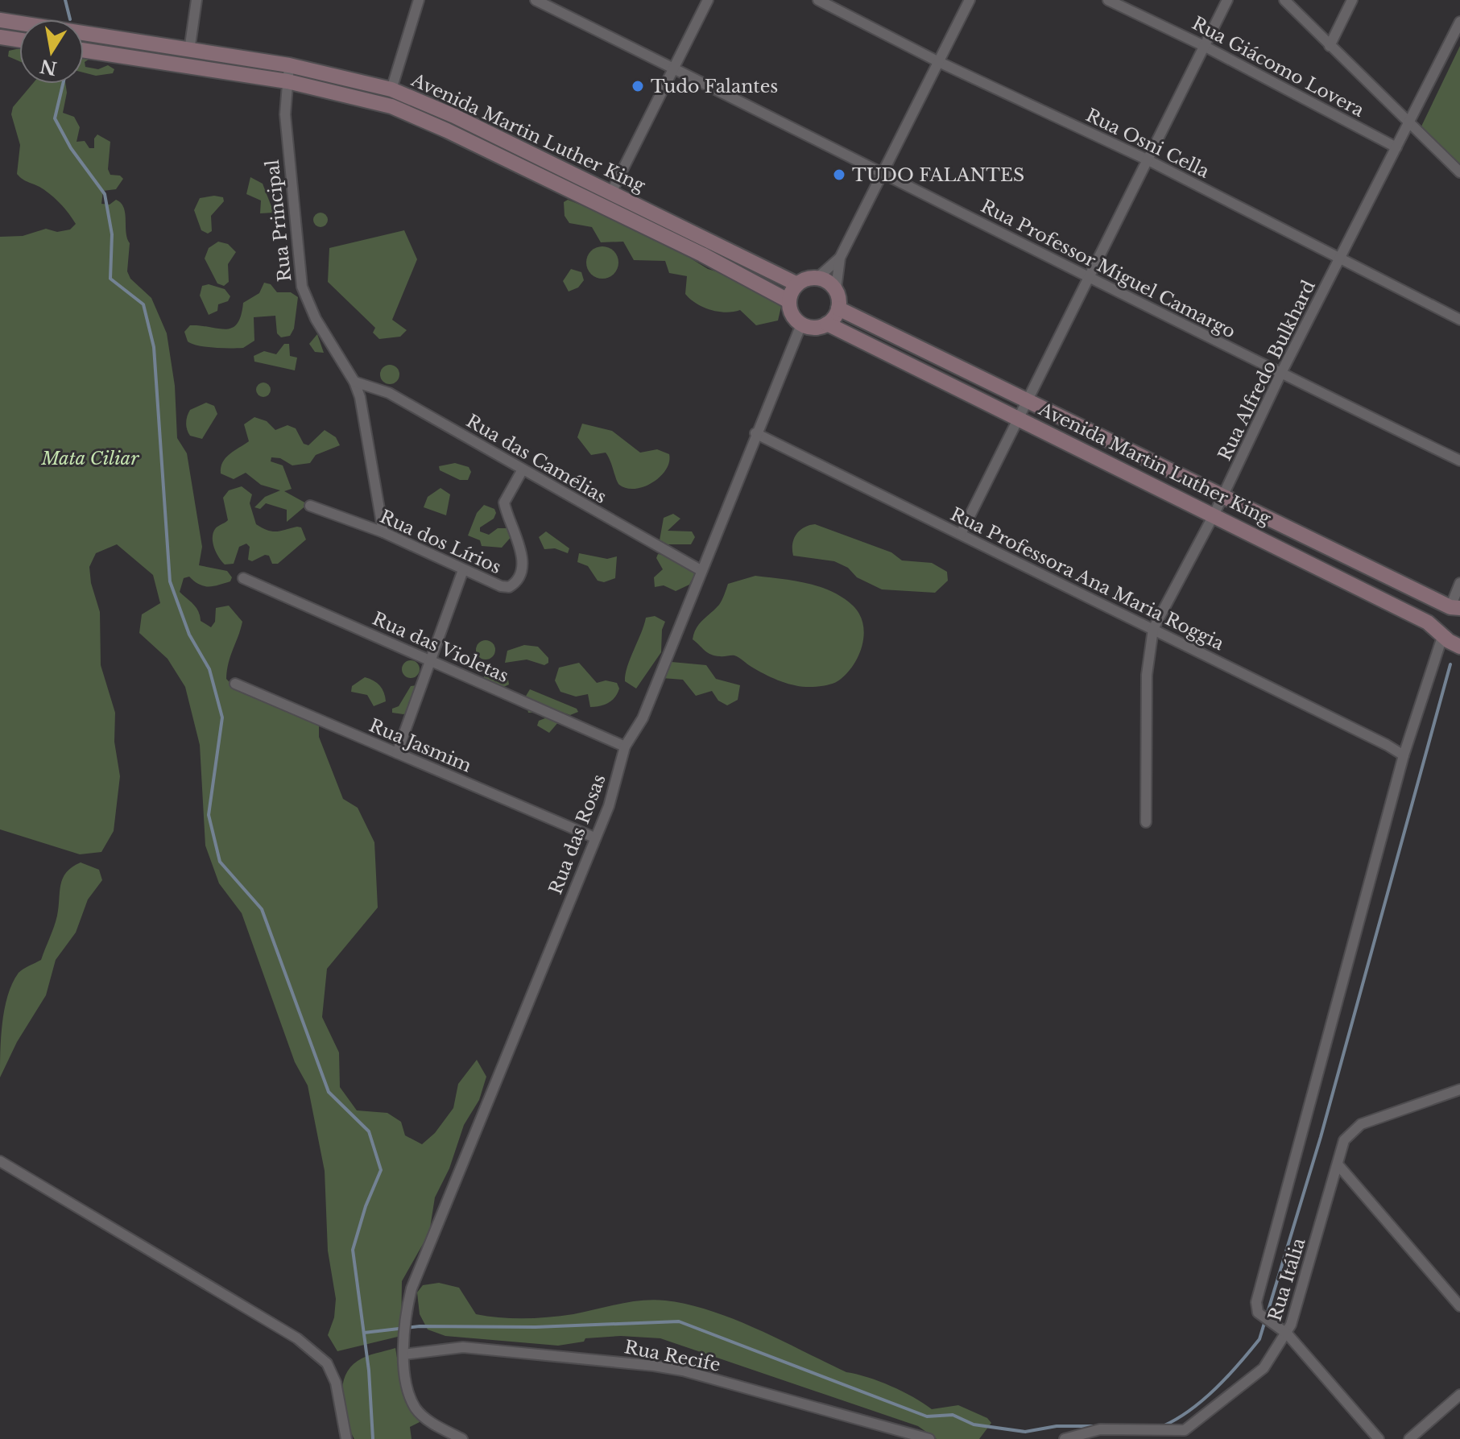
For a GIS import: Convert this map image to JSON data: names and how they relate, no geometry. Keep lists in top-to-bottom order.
{
  "streets": {
    "main road": ["Avenida Martin Luther King"],
    "street": [
      "Rua Giácomo Lovera",
      "Rua Osni Cella",
      "Rua Principal",
      "Rua Professor Miguel Camargo",
      "Rua Alfredo Bulkhard",
      "Rua das Camélias",
      "Rua dos Lírios",
      "Rua Professora Ana Maria Roggia",
      "Rua das Violetas",
      "Rua Jasmim",
      "Rua das Rosas",
      "Rua Itália",
      "Rua Recife"
    ]
  },
  "crossings": [
    ["Rua Giácomo Lovera", "Rua Alfredo Bulkhard"],
    ["Avenida Martin Luther King", "Rua Principal"],
    ["Avenida Martin Luther King", "Rua Alfredo Bulkhard"],
    ["Avenida Martin Luther King", "Rua das Rosas"],
    ["Rua Osni Cella", "Rua Alfredo Bulkhard"],
    ["Rua Principal", "Rua das Camélias"],
    ["Rua Principal", "Rua dos Lírios"],
    ["Rua Professor Miguel Camargo", "Rua Alfredo Bulkhard"],
    ["Rua Alfredo Bulkhard", "Rua Professora Ana Maria Roggia"],
    ["Rua das Camélias", "Rua dos Lírios"],
    ["Rua das Camélias", "Rua das Rosas"],
    ["Rua Professora Ana Maria Roggia", "Rua das Rosas"],
    ["Rua das Violetas", "Rua das Rosas"],
    ["Rua Jasmim", "Rua das Rosas"],
    ["Rua das Rosas", "Rua Recife"]
  ],
  "parks": ["Mata Ciliar"],
  "places": ["Tudo Falantes", "TUDO FALANTES"],
  "north": "bottom"
}
